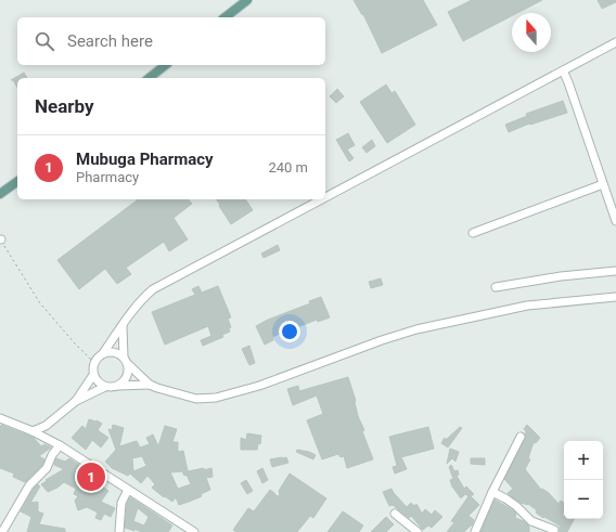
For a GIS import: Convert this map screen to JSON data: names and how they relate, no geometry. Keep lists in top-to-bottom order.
{
  "north": "top",
  "page": {
    "search": "Search here",
    "heading": "Nearby",
    "list": [
      {
        "mark": "1",
        "name": "Mubuga Pharmacy",
        "note": "Pharmacy",
        "value": "240 m"
      }
    ],
    "map_buttons": ["+", "−"],
    "pins": "1"
  }
}
